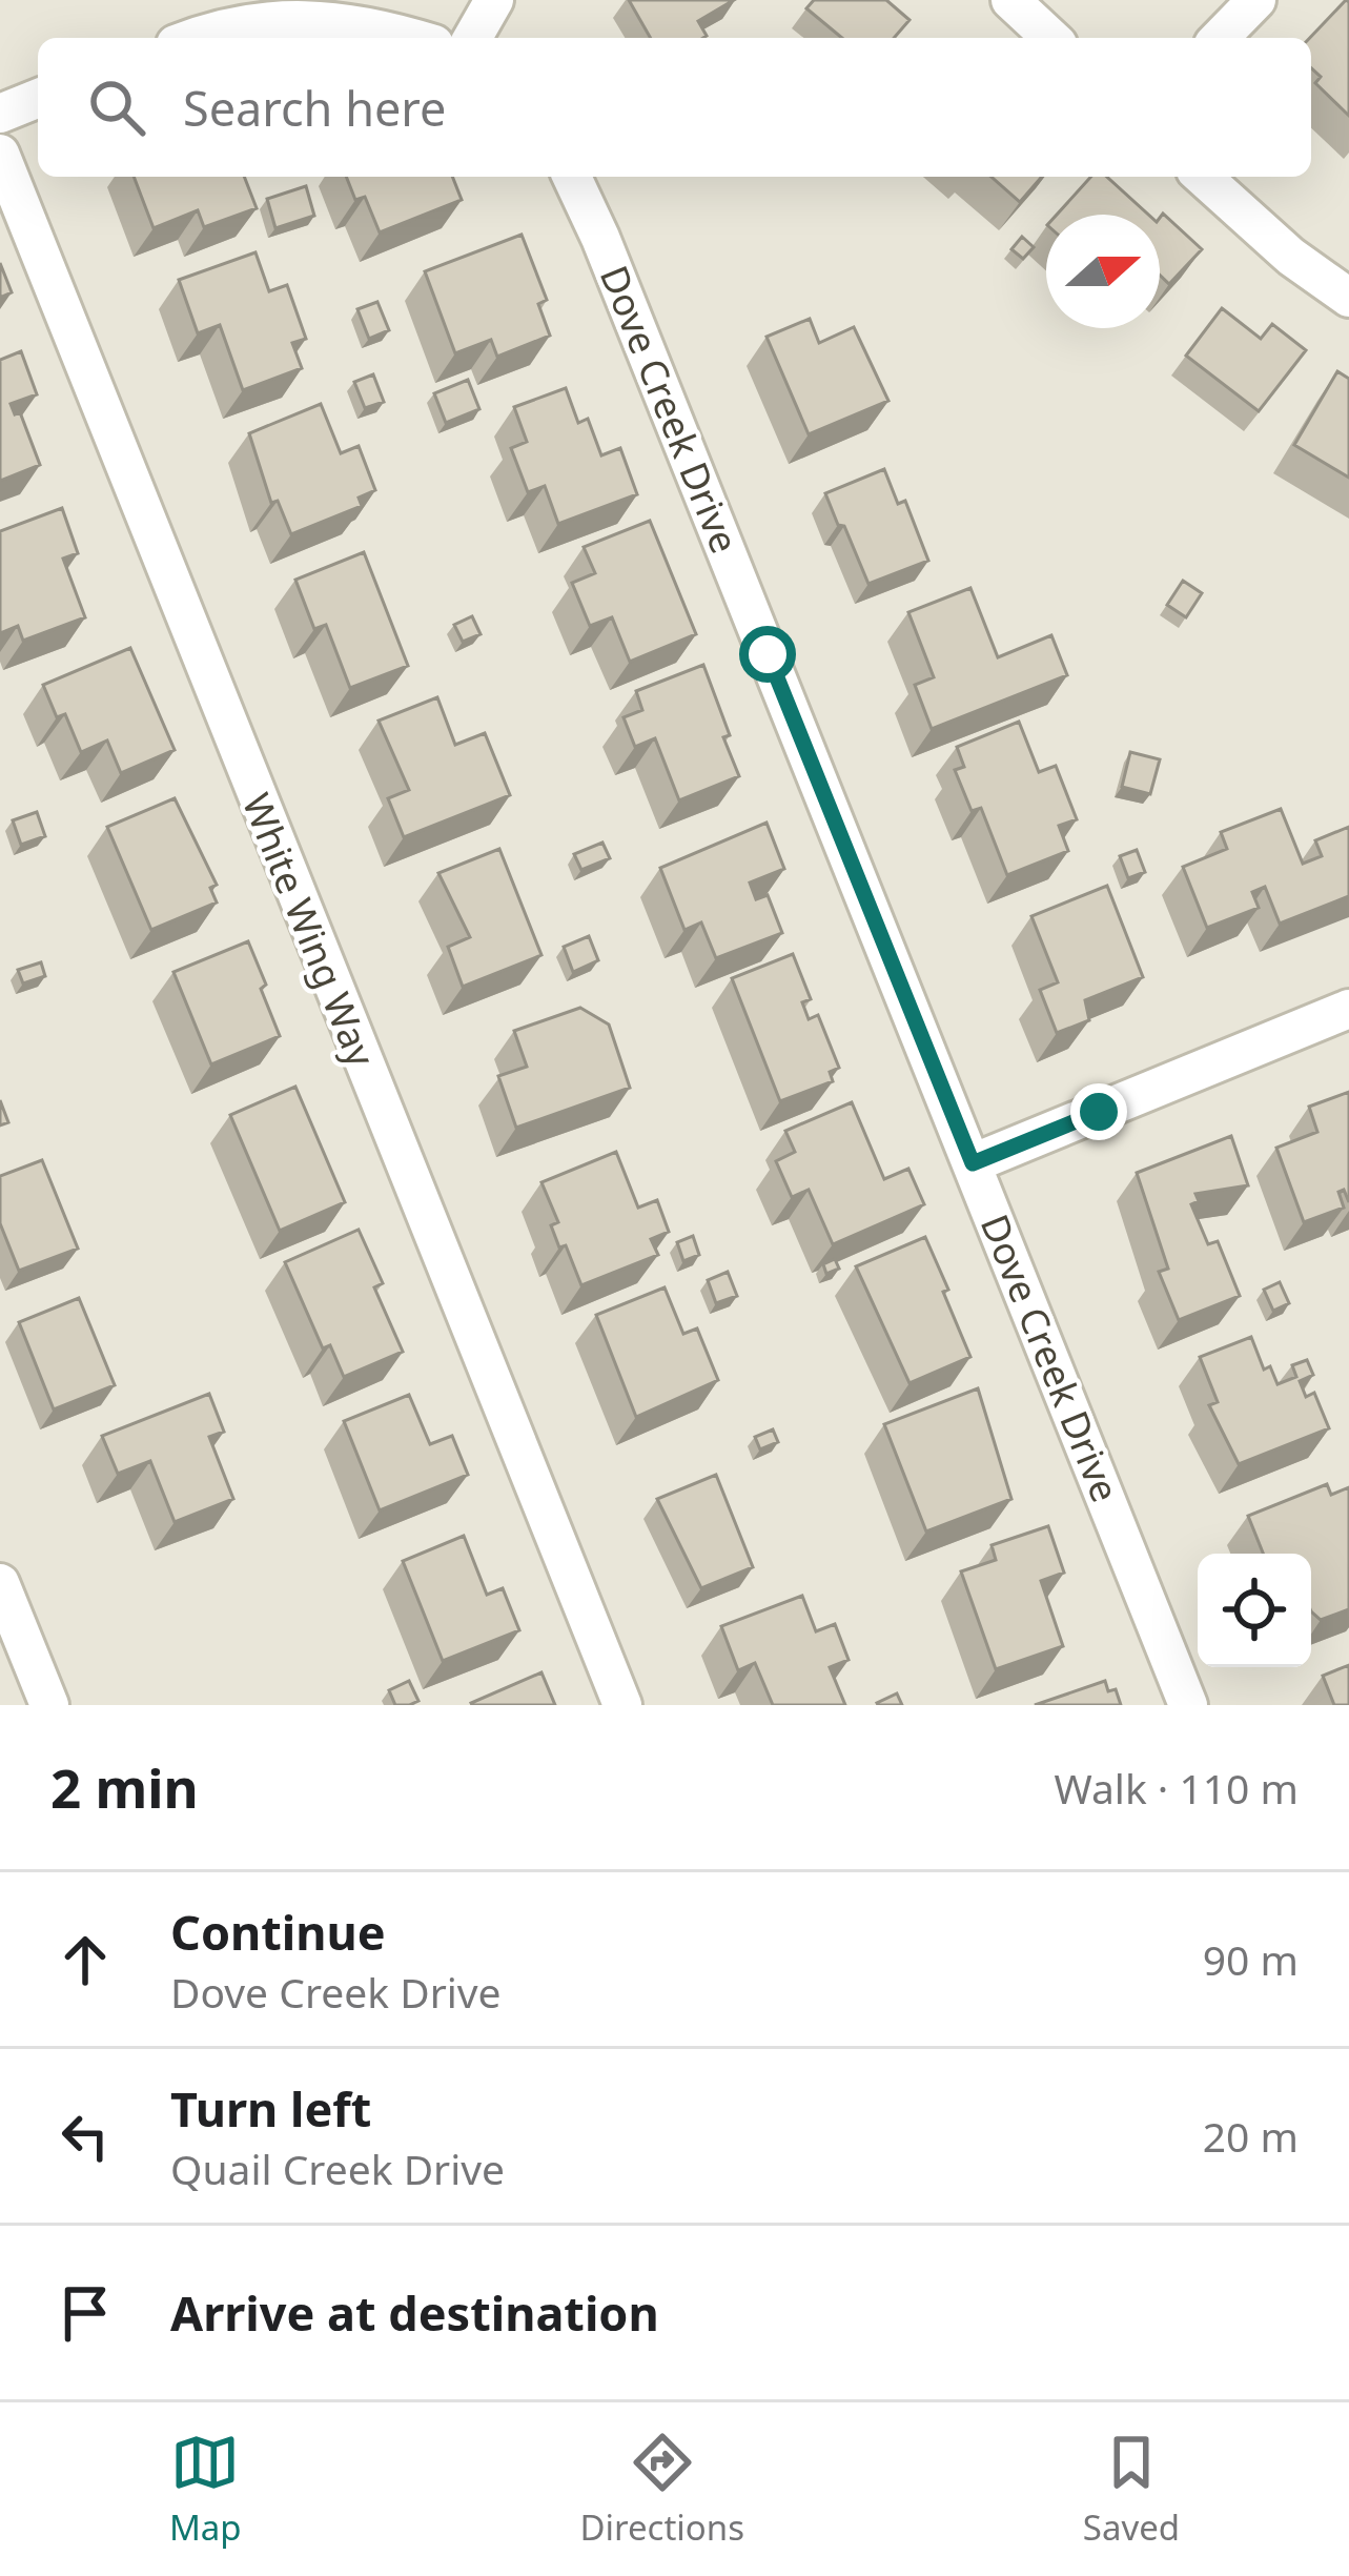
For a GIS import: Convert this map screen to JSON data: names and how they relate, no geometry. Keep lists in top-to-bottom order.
{
  "streets": {
    "street": ["Dove Creek Drive", "White Wing Way"]
  },
  "north": "right",
  "page": {
    "search": "Search here",
    "heading": ["2 min", "Walk · 110 m"],
    "list": [
      ["Continue", "Dove Creek Drive", "90 m"],
      ["Turn left", "Quail Creek Drive", "20 m"],
      "Arrive at destination"
    ],
    "nav": ["Map", "Directions", "Saved"]
  }
}
